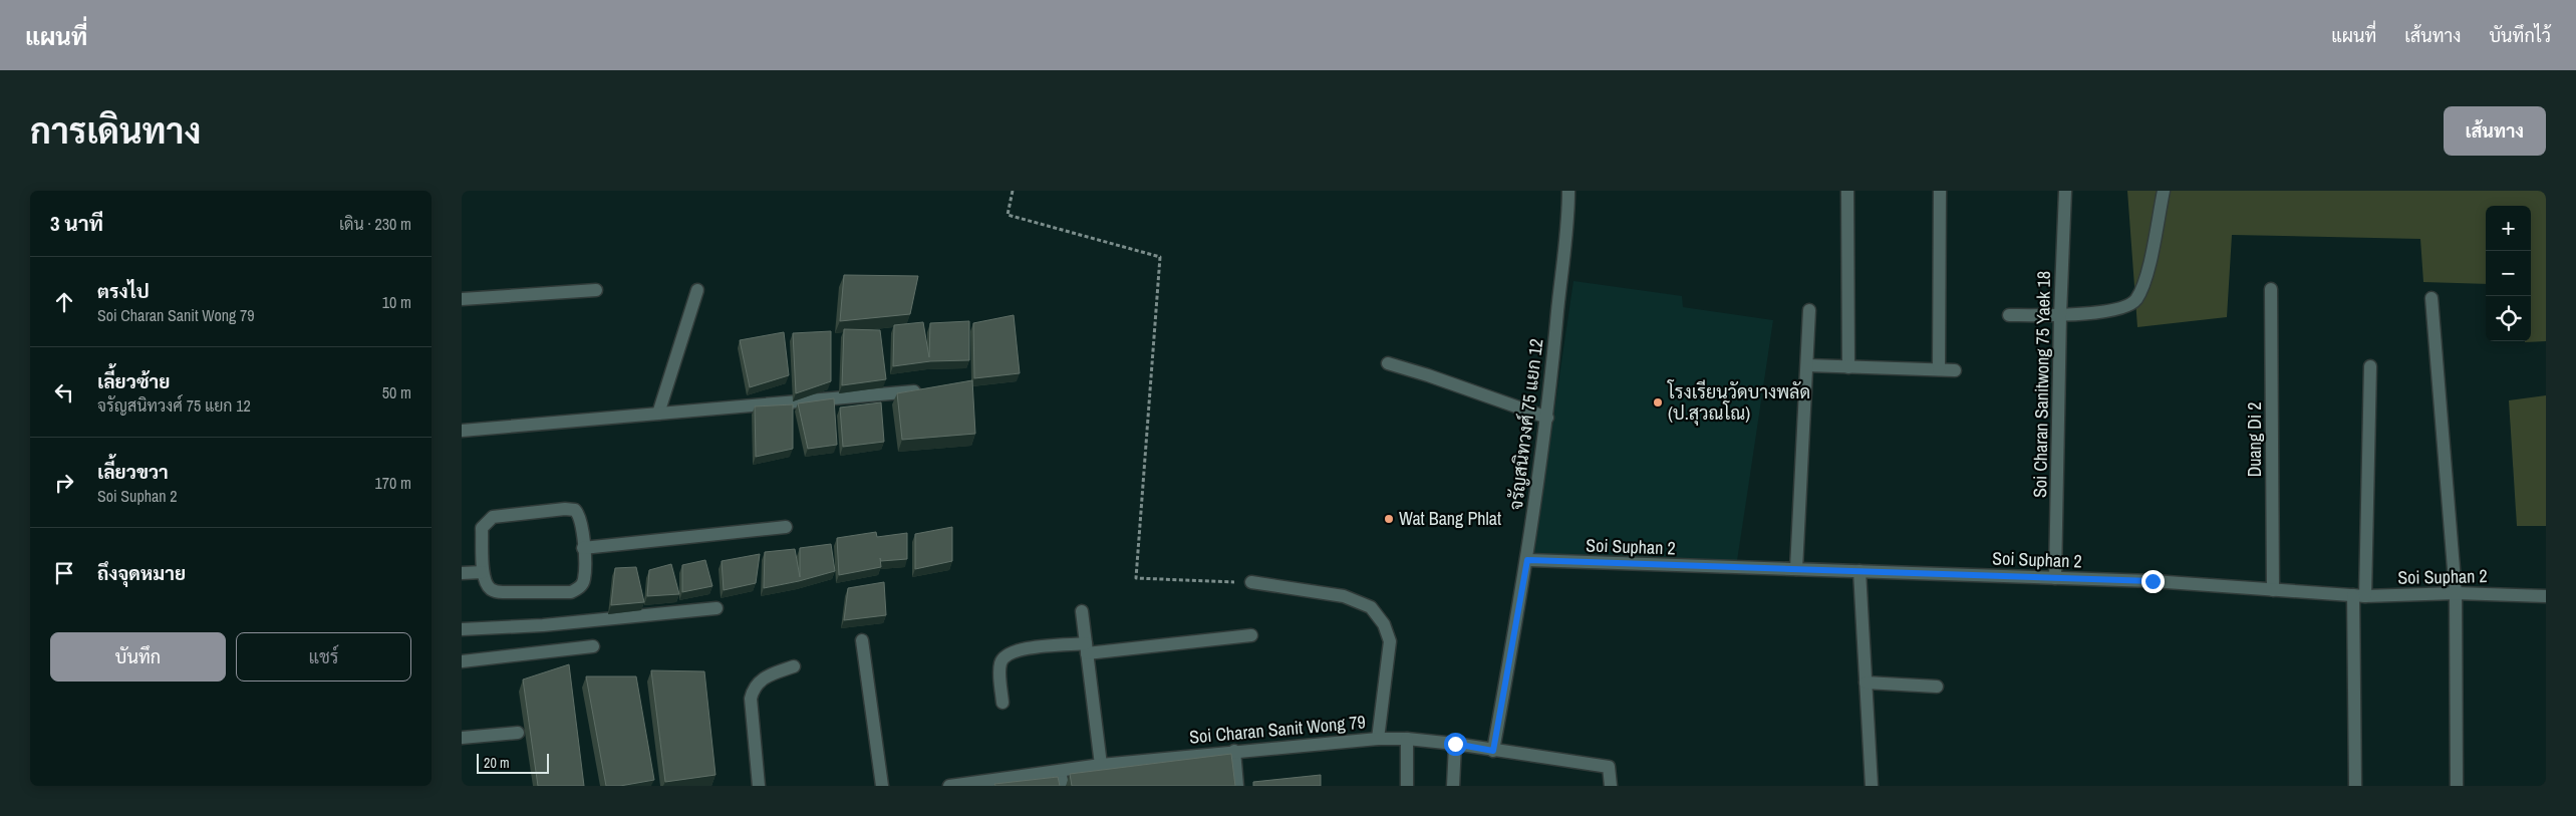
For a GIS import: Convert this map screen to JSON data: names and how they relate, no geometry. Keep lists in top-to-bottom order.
{
  "streets": {
    "street": [
      "Soi Charan Sanitwong 75 Yaek 18",
      "จรัญสนิทวงศ์ 75 แยก 12",
      "Duang Di 2",
      "Soi Suphan 2",
      "Soi Charan Sanit Wong 79"
    ]
  },
  "crossings": [
    ["Soi Charan Sanitwong 75 Yaek 18", "Soi Suphan 2"],
    ["จรัญสนิทวงศ์ 75 แยก 12", "Soi Suphan 2"],
    ["จรัญสนิทวงศ์ 75 แยก 12", "Soi Charan Sanit Wong 79"],
    ["Duang Di 2", "Soi Suphan 2"]
  ],
  "places": ["โรงเรียนวัดบางพลัด (ป.สุวณโณ)", "Wat Bang Phlat"],
  "scale_bar": "20 m",
  "page": {
    "header": "แผนที่",
    "nav": ["แผนที่", "เส้นทาง", "บันทึกไว้"],
    "title": "การเดินทาง",
    "buttons": [
      "เส้นทาง",
      ["บันทึก", "แชร์"]
    ],
    "heading": ["3 นาที", "เดิน · 230 m"],
    "map_buttons": ["+", "−"],
    "list": [
      ["ตรงไป", "Soi Charan Sanit Wong 79", "10 m"],
      ["เลี้ยวซ้าย", "จรัญสนิทวงศ์ 75 แยก 12", "50 m"],
      ["เลี้ยวขวา", "Soi Suphan 2", "170 m"],
      "ถึงจุดหมาย"
    ],
    "scale": "20 m"
  }
}
